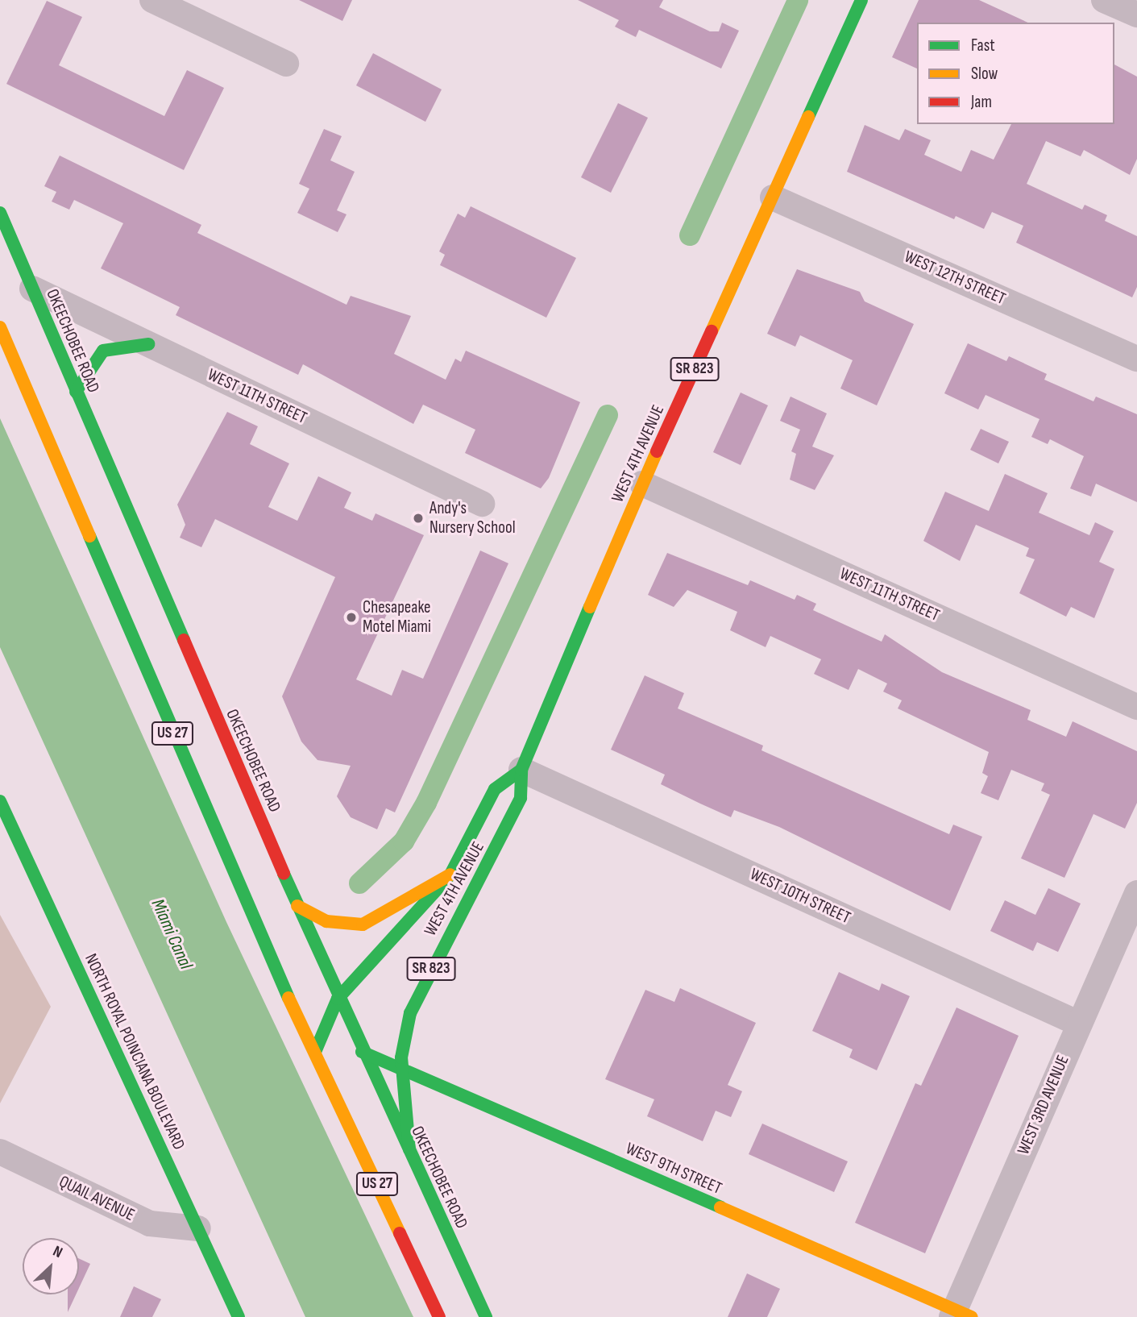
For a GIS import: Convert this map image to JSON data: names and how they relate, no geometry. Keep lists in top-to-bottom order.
{
  "streets": {
    "main road": [
      "OKEECHOBEE ROAD",
      "SR 823",
      "WEST 4TH AVENUE",
      "US 27",
      "NORTH ROYAL POINCIANA BOULEVARD",
      "WEST 9TH STREET"
    ],
    "street": [
      "WEST 12TH STREET",
      "WEST 11TH STREET",
      "WEST 10TH STREET",
      "WEST 3RD AVENUE",
      "QUAIL AVENUE"
    ]
  },
  "crossings": [
    ["WEST 12TH STREET", "WEST 4TH AVENUE"],
    ["OKEECHOBEE ROAD", "WEST 11TH STREET"],
    ["OKEECHOBEE ROAD", "WEST 4TH AVENUE"],
    ["OKEECHOBEE ROAD", "WEST 9TH STREET"],
    ["WEST 11TH STREET", "WEST 4TH AVENUE"],
    ["WEST 4TH AVENUE", "US 27"],
    ["WEST 4TH AVENUE", "WEST 10TH STREET"],
    ["WEST 4TH AVENUE", "WEST 9TH STREET"],
    ["US 27", "WEST 9TH STREET"],
    ["WEST 10TH STREET", "WEST 3RD AVENUE"],
    ["NORTH ROYAL POINCIANA BOULEVARD", "QUAIL AVENUE"],
    ["WEST 3RD AVENUE", "WEST 9TH STREET"]
  ],
  "water": ["Miami Canal"],
  "places": ["Andy's Nursery School", "Chesapeake Motel Miami"],
  "legend": ["Fast", "Slow", "Jam"],
  "north": "top right"
}
